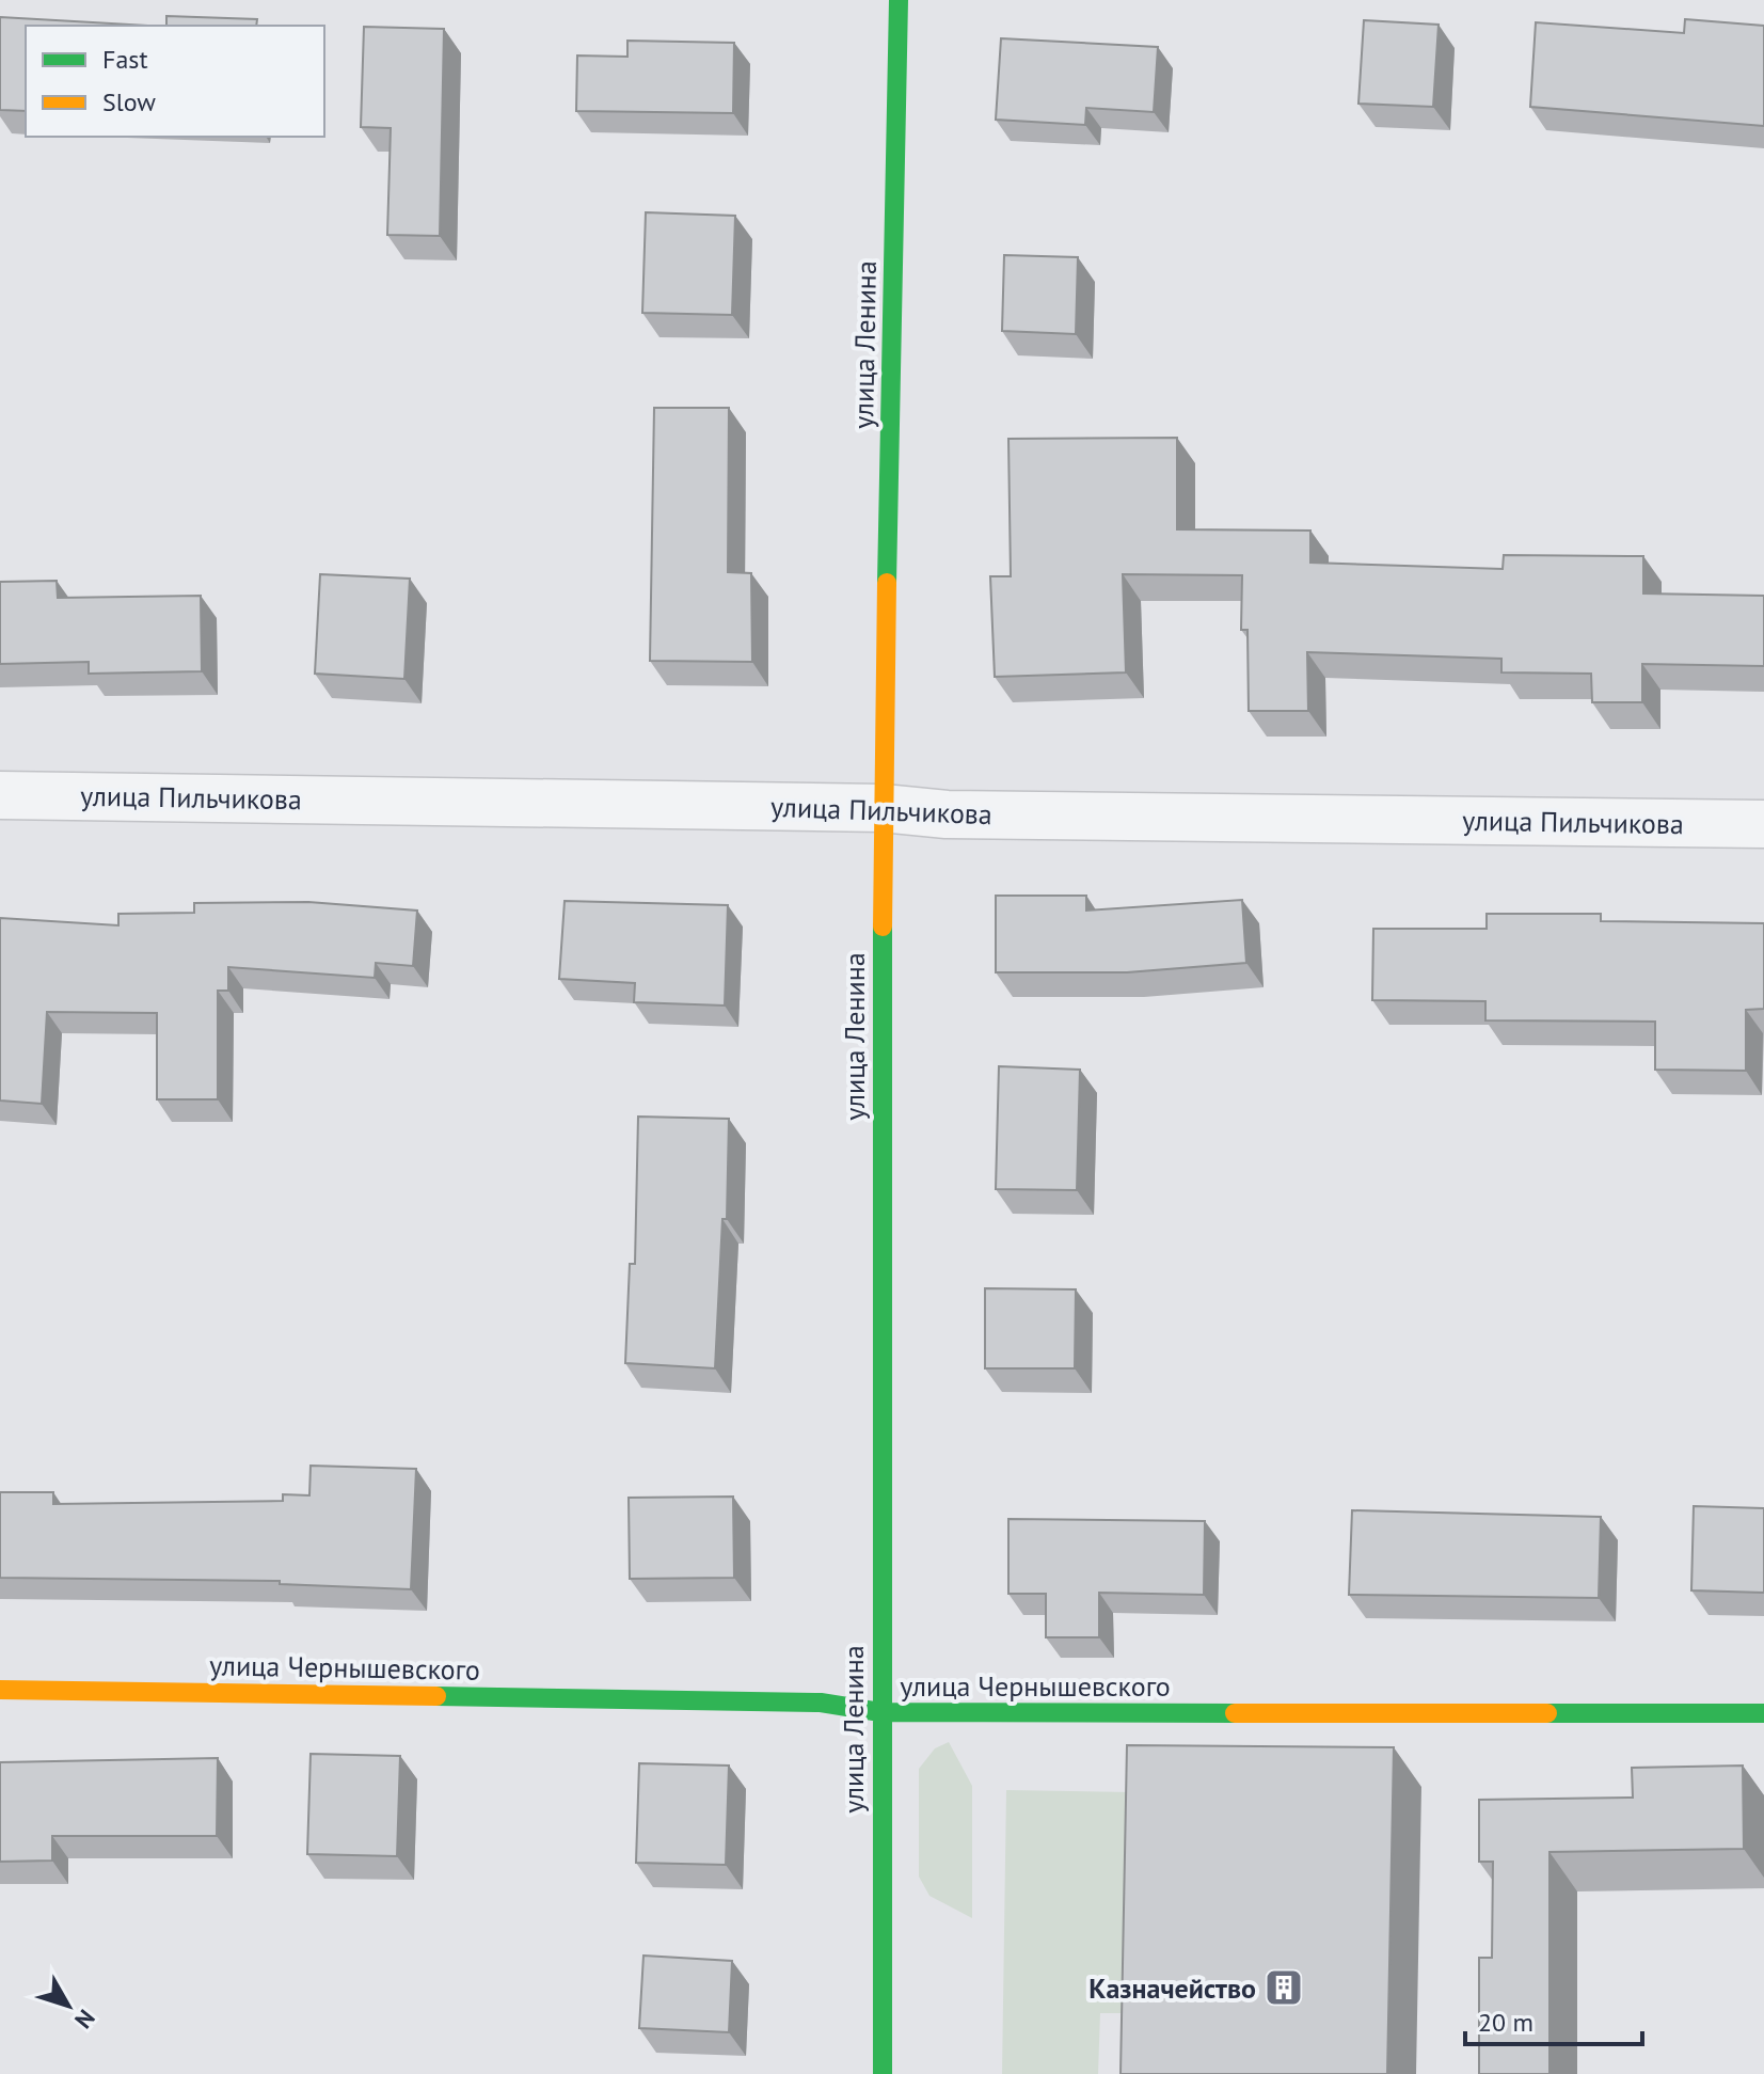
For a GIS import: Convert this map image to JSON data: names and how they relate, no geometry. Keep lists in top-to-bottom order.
{
  "streets": {
    "main road": ["улица Ленина", "улица Чернышевского"],
    "street": ["улица Пильчикова"]
  },
  "crossings": [
    ["улица Ленина", "улица Пильчикова"],
    ["улица Ленина", "улица Чернышевского"]
  ],
  "places": {
    "building": ["Казначейство"]
  },
  "legend": ["Fast", "Slow"],
  "scale_bar": "20 m",
  "north": "bottom right"
}
